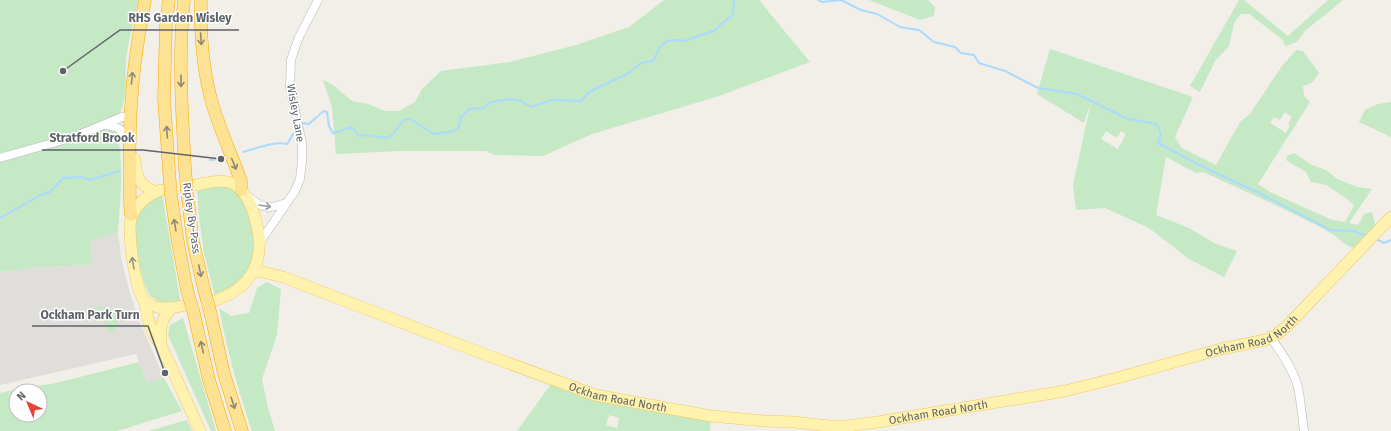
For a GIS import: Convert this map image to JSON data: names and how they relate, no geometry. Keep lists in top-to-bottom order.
{
  "streets": {
    "highway": ["Ripley By-Pass"],
    "main road": ["Ockham Road North"],
    "street": ["Wisley Lane"]
  },
  "crossings": [
    ["Wisley Lane", "Ockham Road North"]
  ],
  "places": ["RHS Garden Wisley", "Stratford Brook", "Ockham Park Turn"],
  "north": "top left"
}
